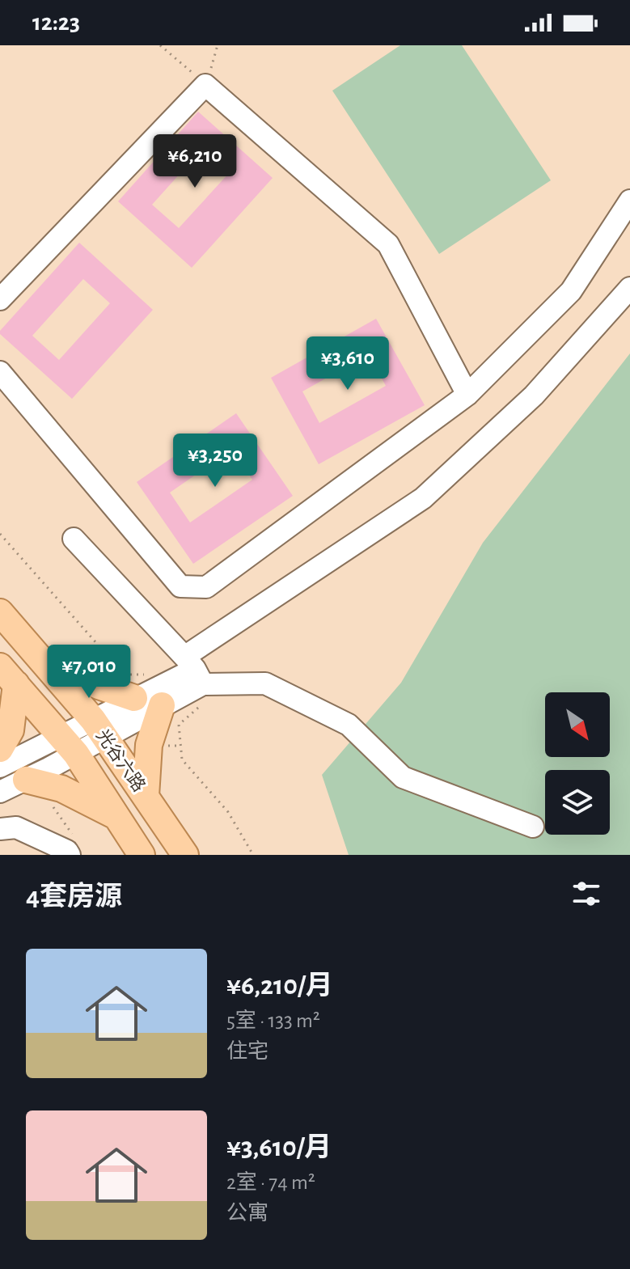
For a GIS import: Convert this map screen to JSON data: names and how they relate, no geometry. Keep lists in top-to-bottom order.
{
  "streets": {
    "main road": ["光谷六路"]
  },
  "north": "bottom right",
  "page": {
    "status": "12:23",
    "price": [
      "¥6,210",
      "¥3,610",
      "¥3,250",
      "¥7,010"
    ],
    "heading": "4套房源",
    "list": [
      {
        "name": "¥6,210/月",
        "note": "5室 · 133 m² · 住宅"
      },
      {
        "name": "¥3,610/月",
        "note": "2室 · 74 m² · 公寓"
      }
    ]
  }
}
